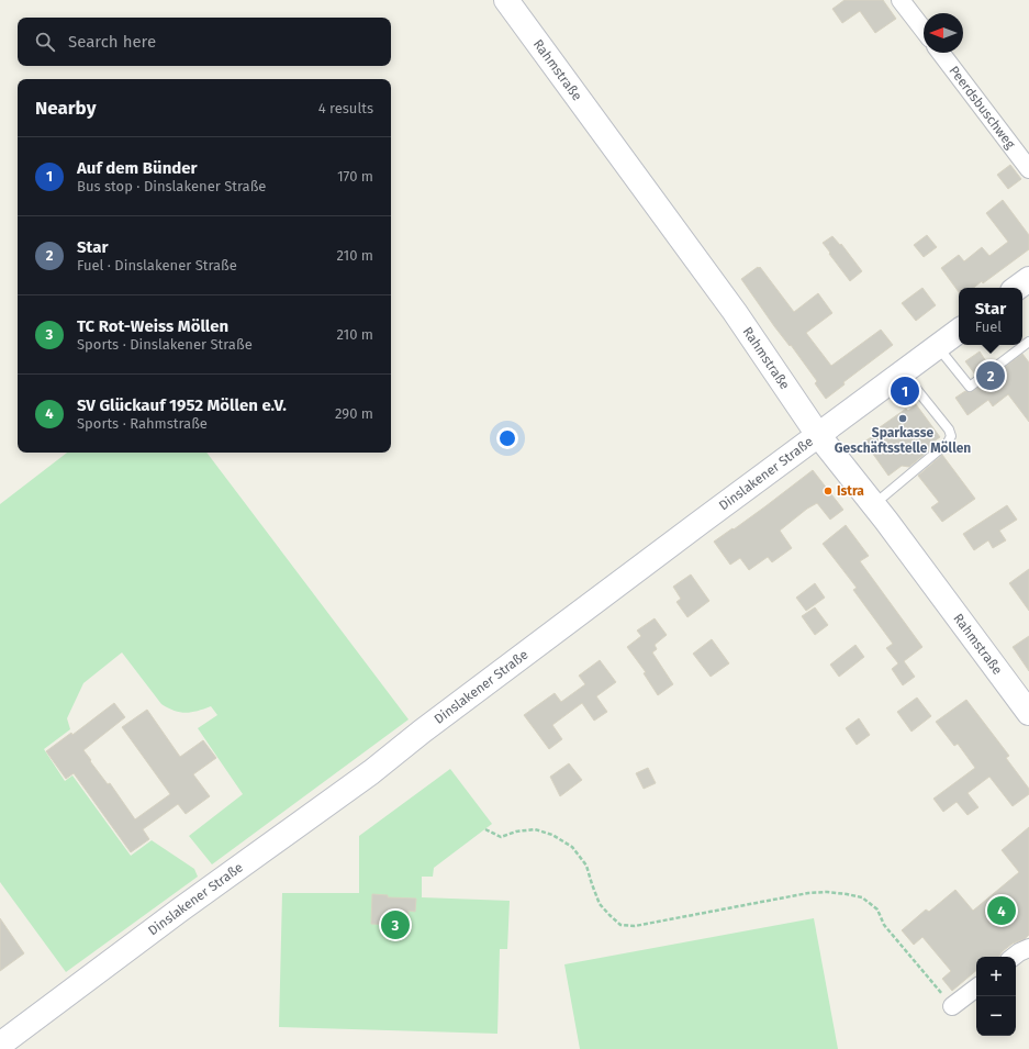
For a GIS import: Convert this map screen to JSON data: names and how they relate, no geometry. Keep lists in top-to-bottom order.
{
  "streets": {
    "main road": ["Rahmstraße", "Dinslakener Straße"],
    "street": ["Peerdsbuschweg"]
  },
  "crossings": [
    ["Rahmstraße", "Dinslakener Straße"]
  ],
  "places": ["Sparkasse Geschäftsstelle Möllen", "Istra"],
  "north": "left",
  "page": {
    "search": "Search here",
    "heading": ["Nearby", "4 results"],
    "list": [
      {
        "mark": "1",
        "name": "Auf dem Bünder",
        "note": "Bus stop · Dinslakener Straße",
        "value": "170 m"
      },
      {
        "mark": "2",
        "name": "Star",
        "note": "Fuel · Dinslakener Straße",
        "value": "210 m"
      },
      {
        "mark": "3",
        "name": "TC Rot-Weiss Möllen",
        "note": "Sports · Dinslakener Straße",
        "value": "210 m"
      },
      {
        "mark": "4",
        "name": "SV Glückauf 1952 Möllen e.V.",
        "note": "Sports · Rahmstraße",
        "value": "290 m"
      }
    ],
    "popup": ["Star", "Fuel"],
    "pins": [
      "2",
      "1",
      "4",
      "3"
    ],
    "map_buttons": ["+", "−"]
  }
}
